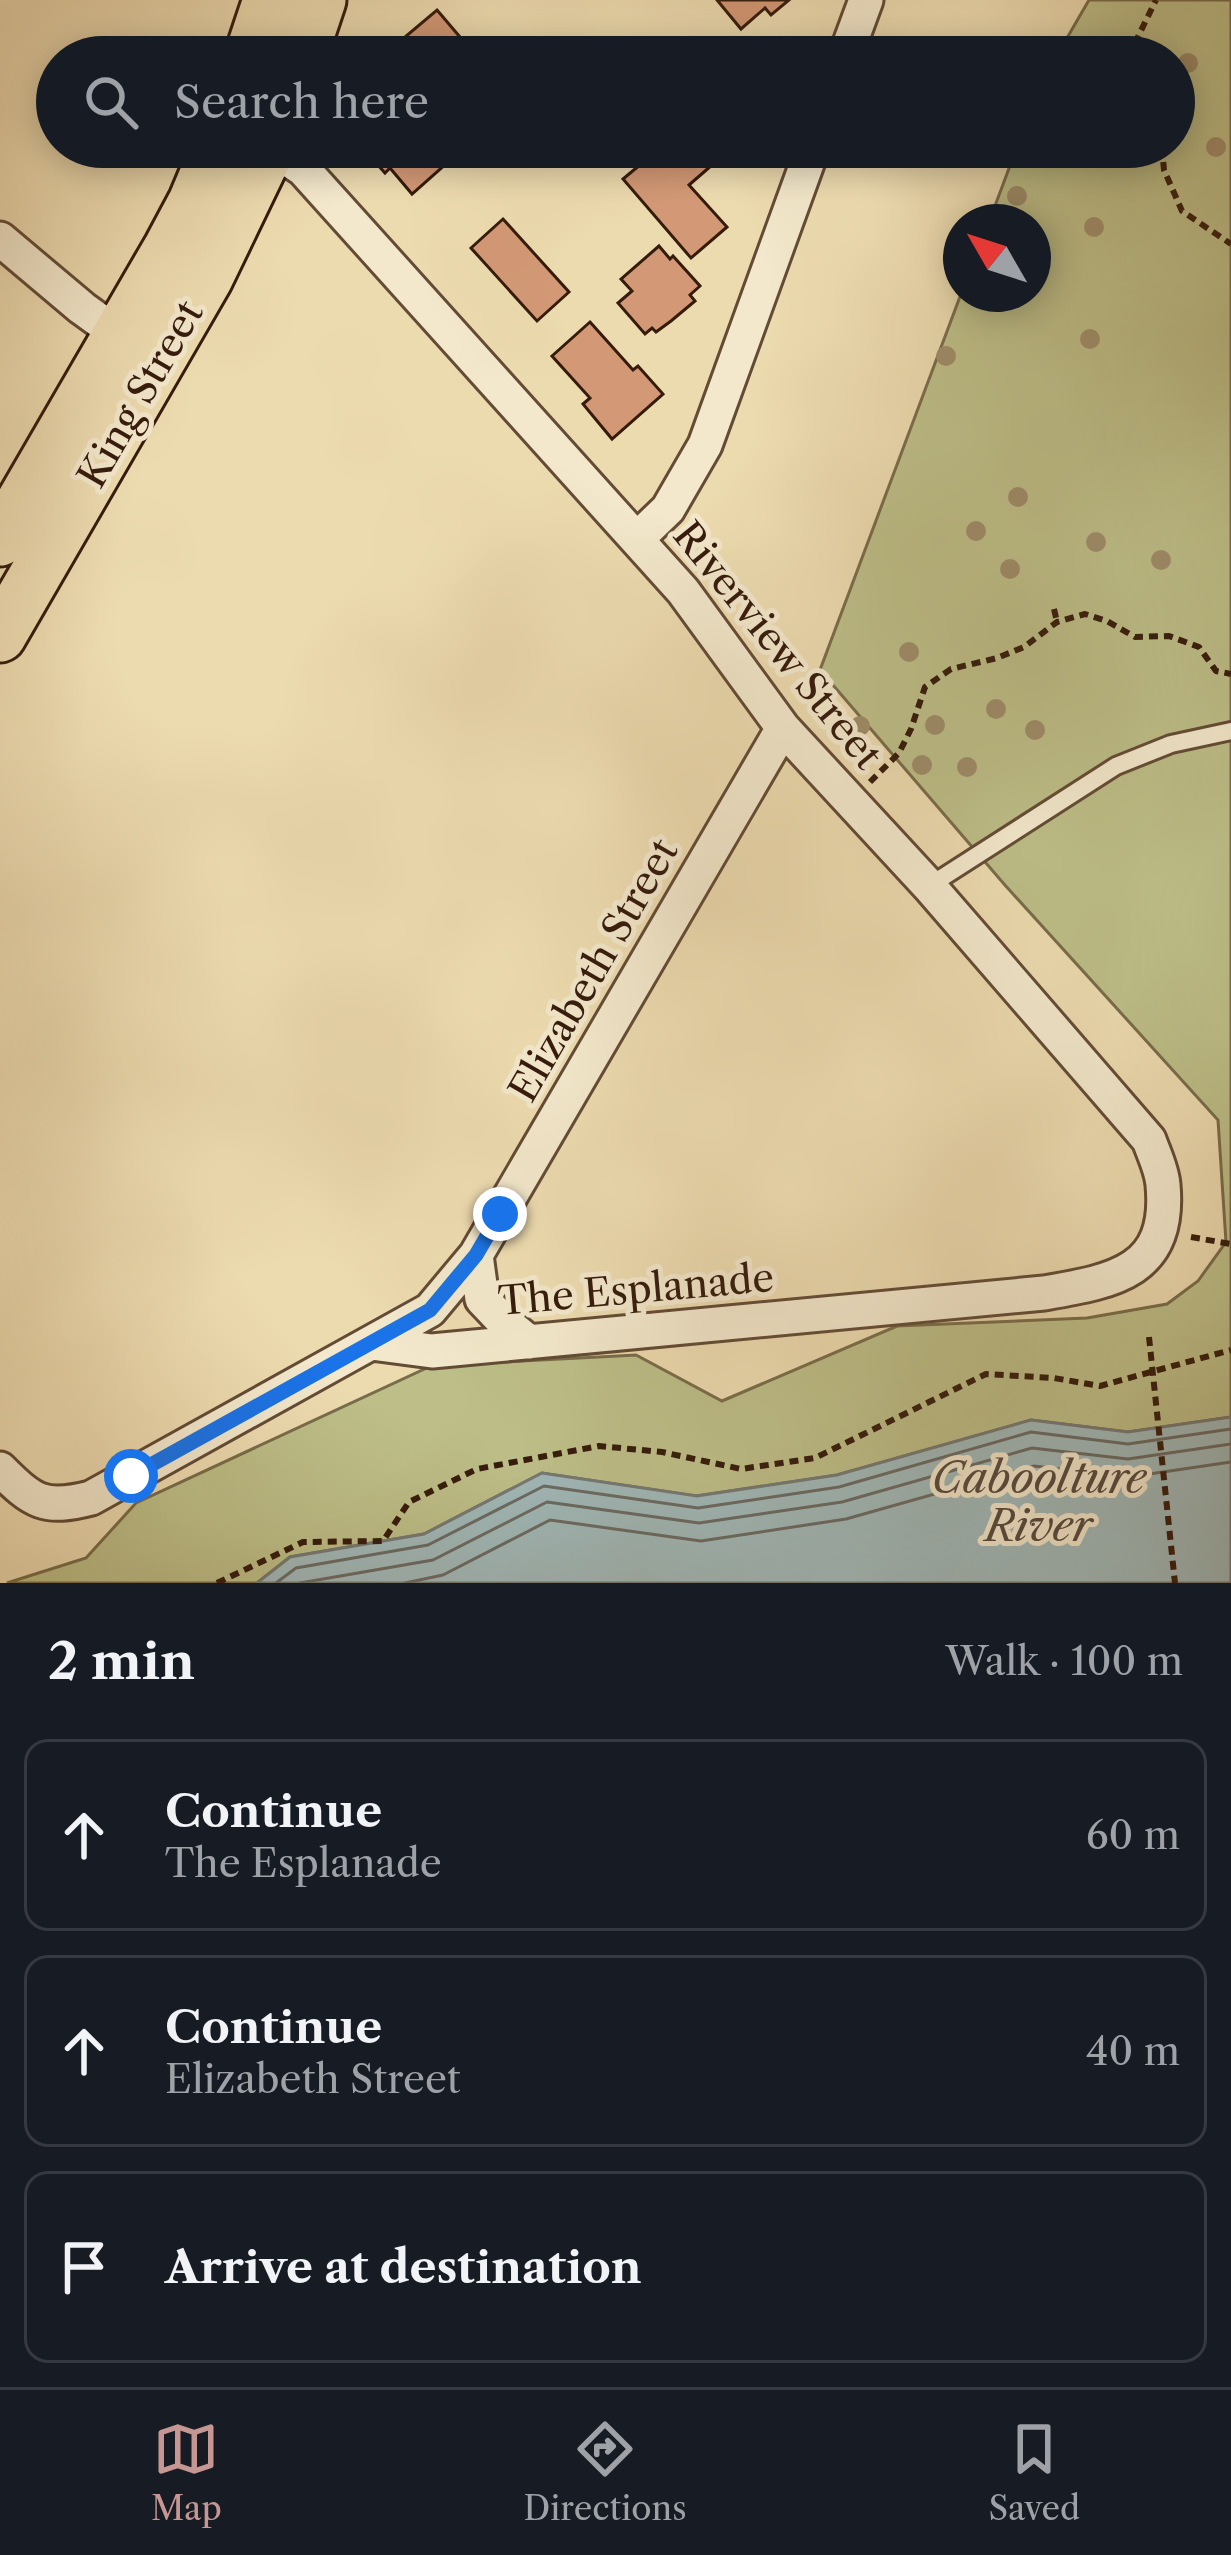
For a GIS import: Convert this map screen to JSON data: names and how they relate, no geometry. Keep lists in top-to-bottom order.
{
  "streets": {
    "main road": ["King Street"],
    "street": ["Riverview Street", "Elizabeth Street", "The Esplanade"]
  },
  "crossings": [
    ["Riverview Street", "Elizabeth Street"],
    ["Riverview Street", "The Esplanade"],
    ["Elizabeth Street", "The Esplanade"]
  ],
  "water": ["Caboolture River"],
  "north": "top left",
  "page": {
    "search": "Search here",
    "heading": ["2 min", "Walk · 100 m"],
    "list": [
      ["Continue", "The Esplanade", "60 m"],
      ["Continue", "Elizabeth Street", "40 m"],
      "Arrive at destination"
    ],
    "nav": ["Map", "Directions", "Saved"]
  }
}
